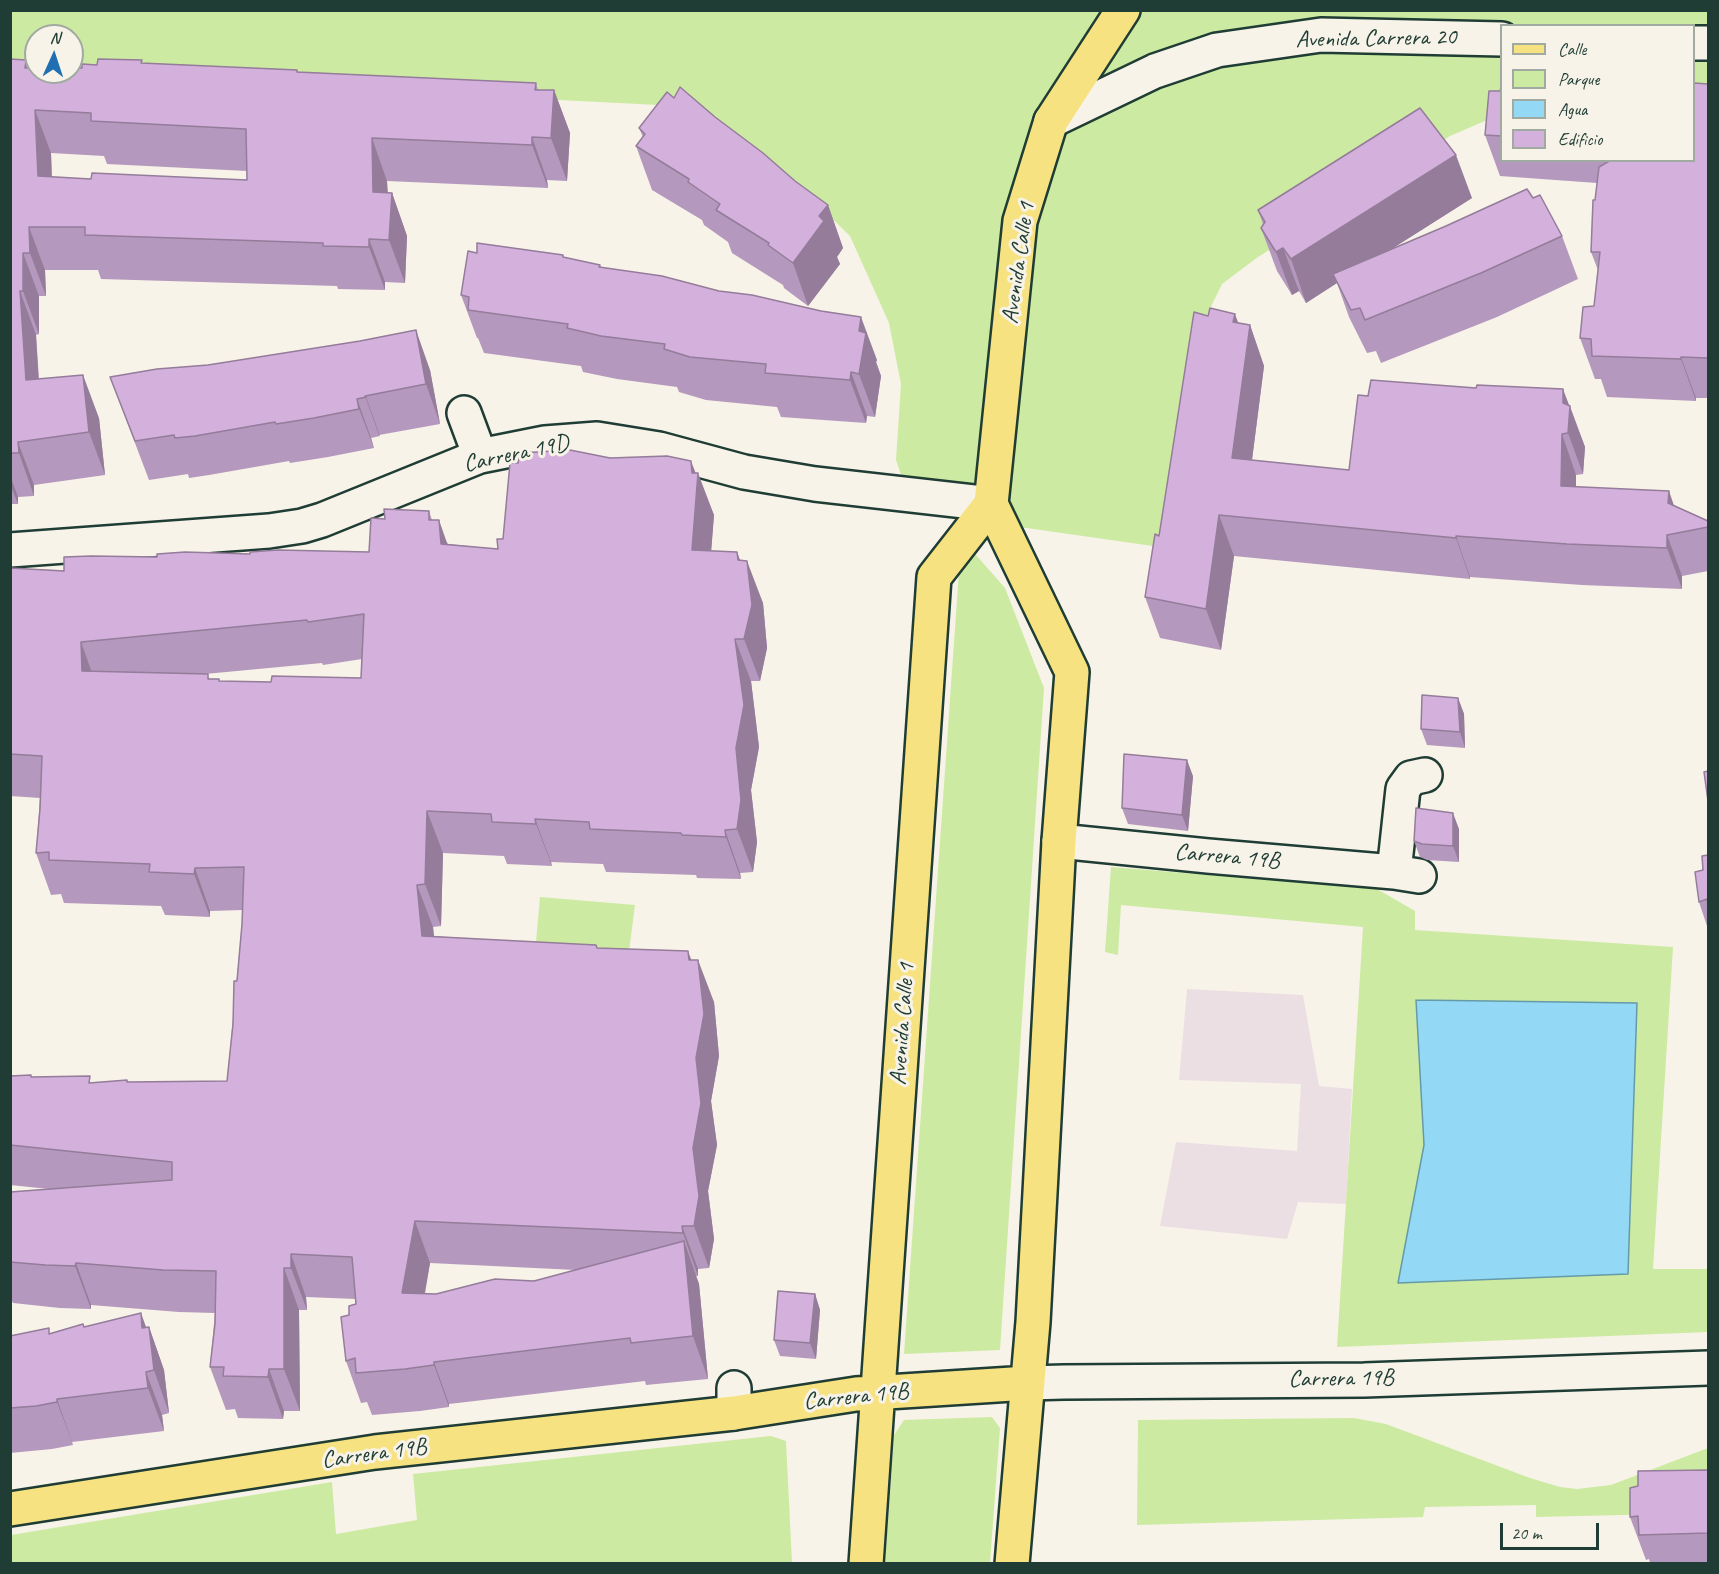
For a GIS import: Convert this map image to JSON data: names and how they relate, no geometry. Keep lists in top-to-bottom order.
{
  "streets": {
    "main road": ["Avenida Calle 1", "Carrera 19B"],
    "street": ["Avenida Carrera 20", "Carrera 19D"]
  },
  "crossings": [
    ["Avenida Carrera 20", "Avenida Calle 1"],
    ["Avenida Calle 1", "Carrera 19D"],
    ["Avenida Calle 1", "Carrera 19B"]
  ],
  "legend": [
    "Calle",
    "Parque",
    "Agua",
    "Edificio"
  ],
  "scale_bar": "20 m",
  "north": "top"
}
